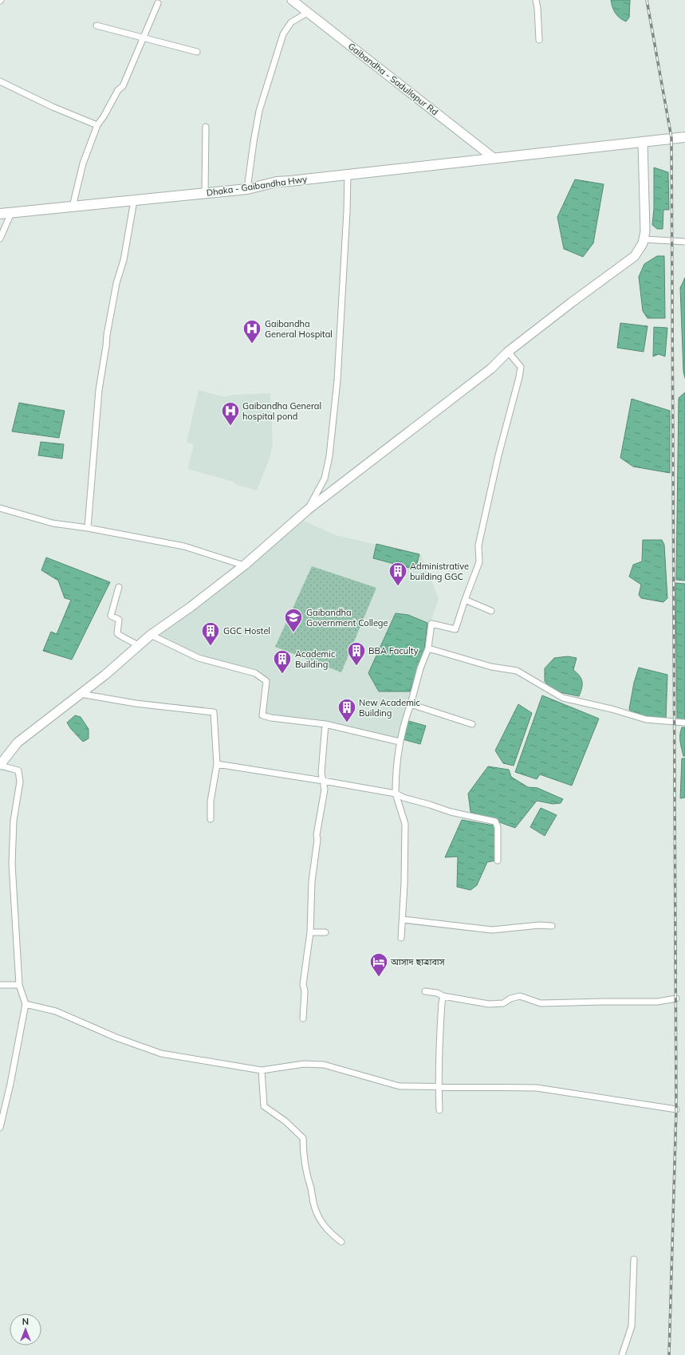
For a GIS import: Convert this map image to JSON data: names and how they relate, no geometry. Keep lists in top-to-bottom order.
{
  "streets": {
    "main road": ["Gaibandha - Sadullapur Rd", "Dhaka - Gaibandha Hwy"]
  },
  "crossings": [
    ["Gaibandha - Sadullapur Rd", "Dhaka - Gaibandha Hwy"]
  ],
  "places": {
    "hospital": ["Gaibandha General Hospital", "Gaibandha General hospital pond"],
    "building": [
      "Administrative building GGC",
      "GGC Hostel",
      "BBA Faculty",
      "Academic Building",
      "New Academic Building"
    ],
    "school or university": ["Gaibandha Government College"],
    "hotel": ["আসাদ ছাত্রাবাস"]
  },
  "north": "top"
}
